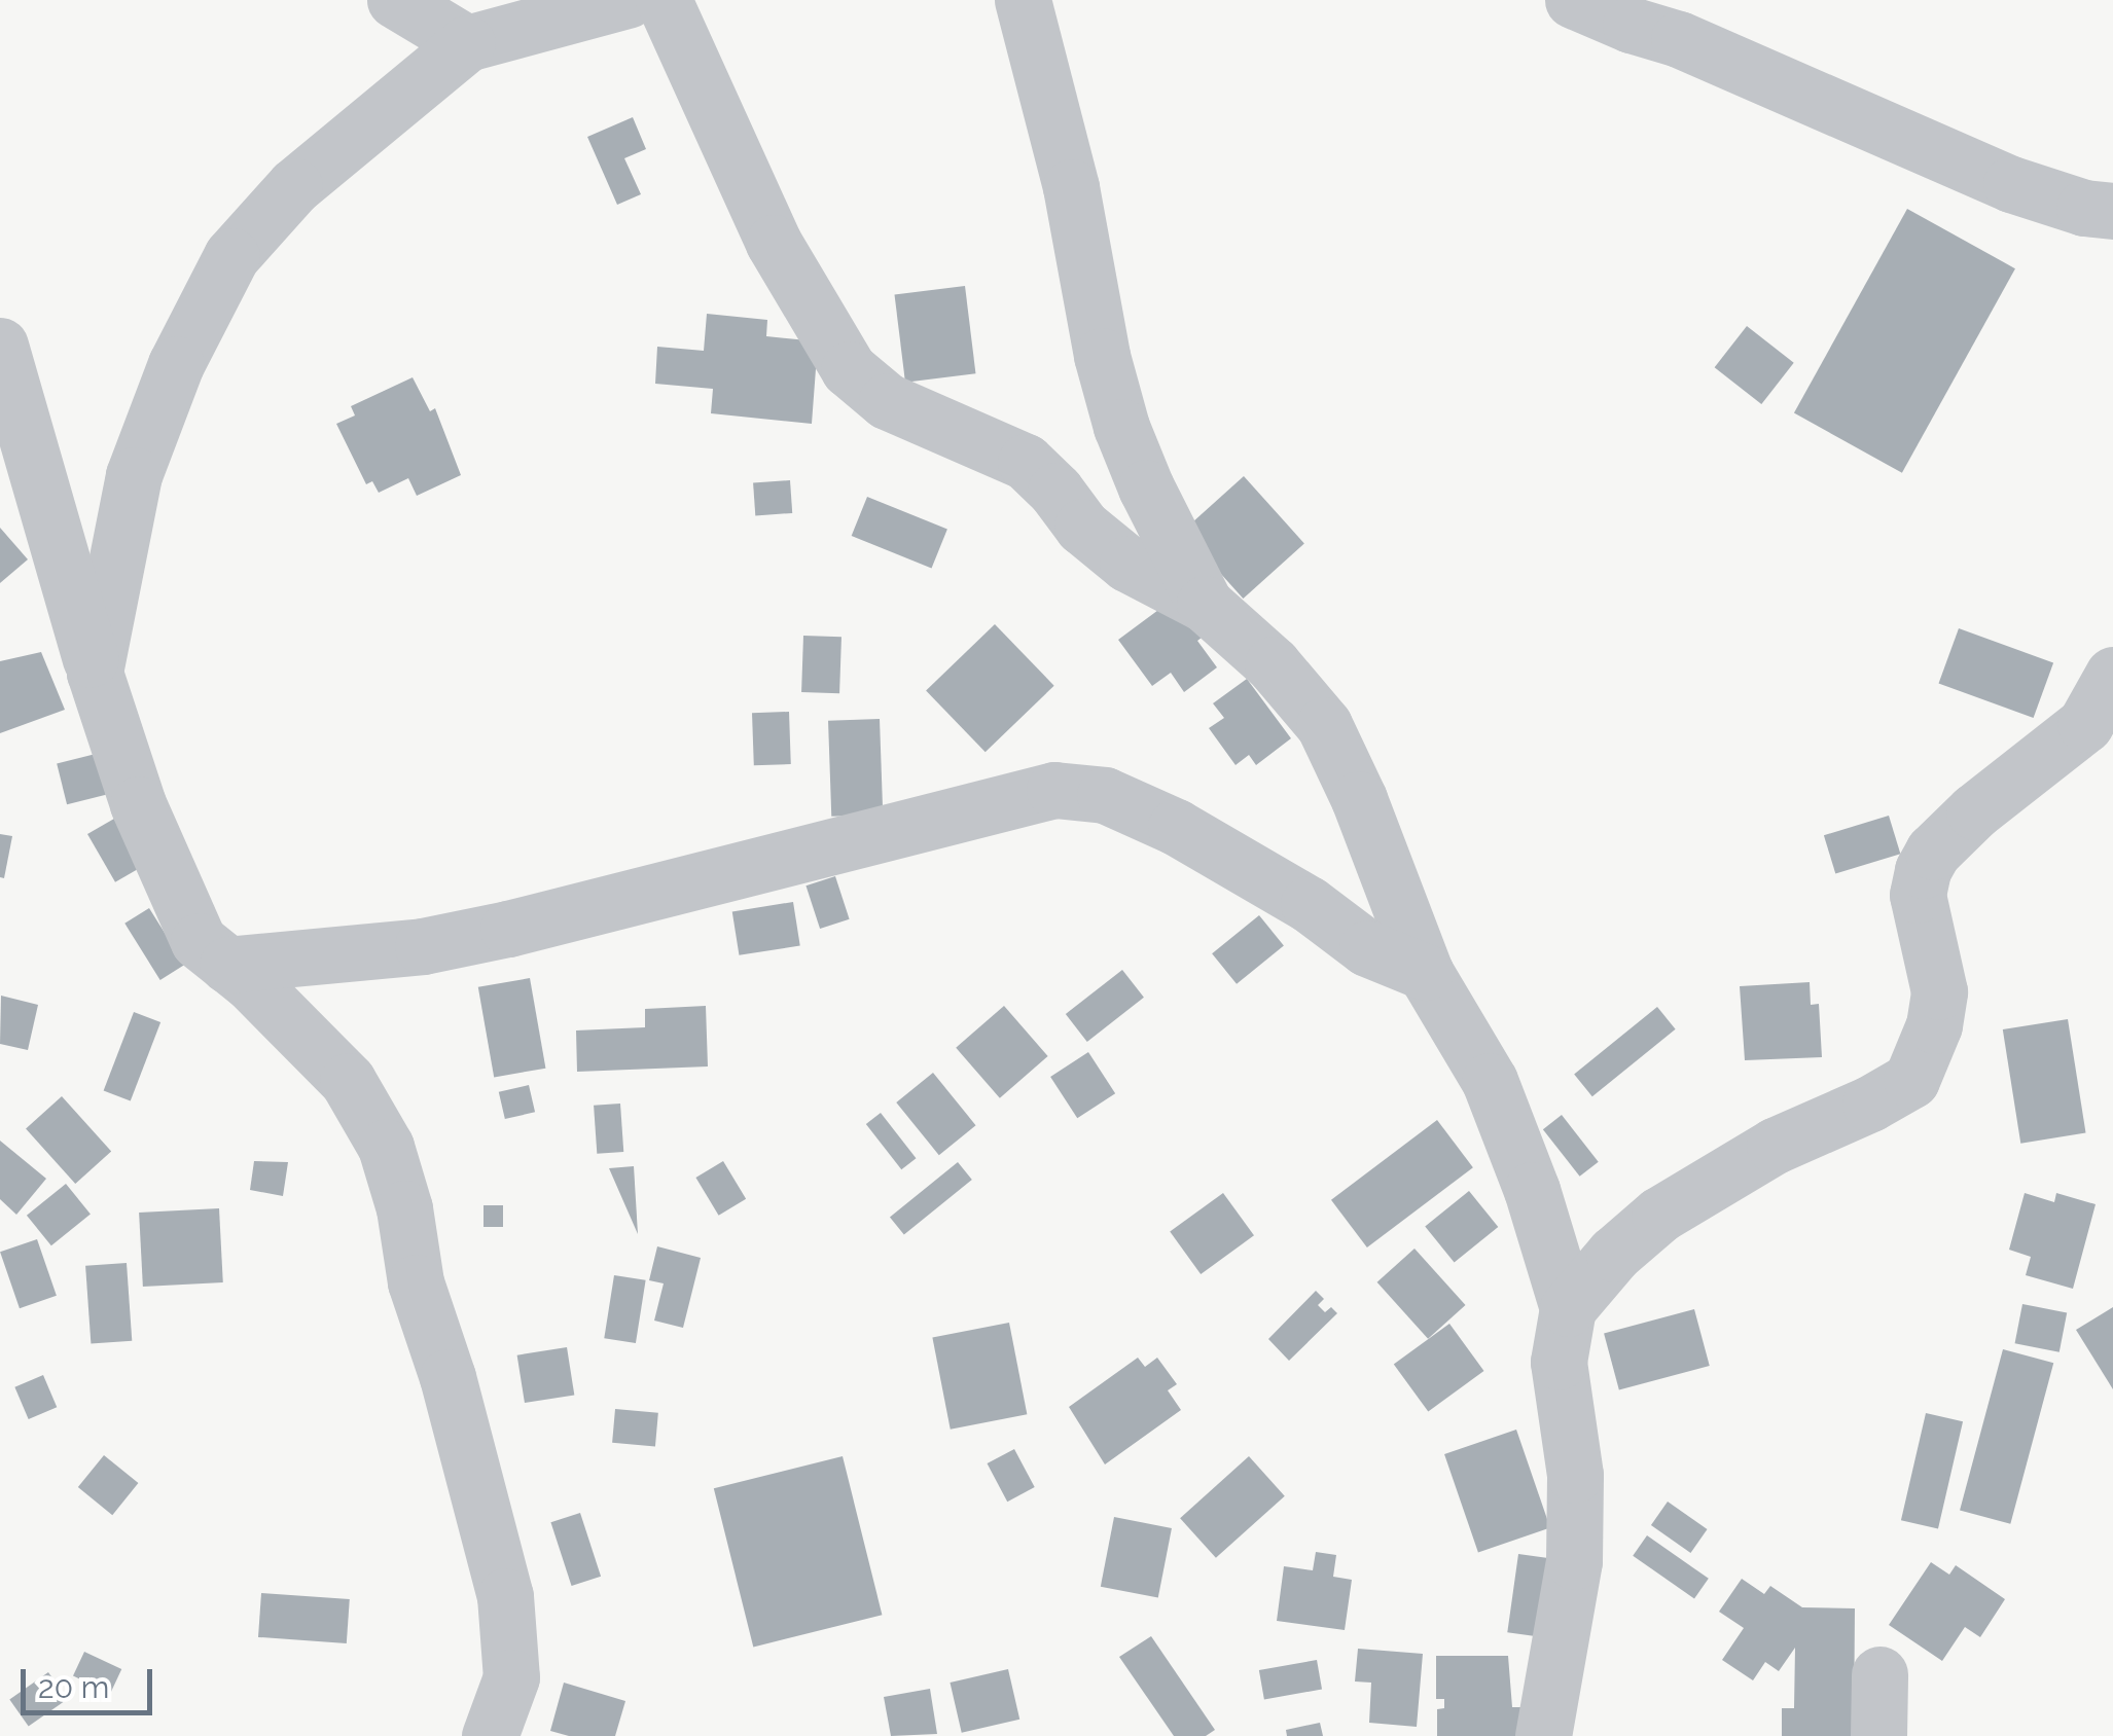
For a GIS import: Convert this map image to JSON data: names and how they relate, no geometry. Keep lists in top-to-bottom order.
{
  "scale_bar": "20 m"
}
